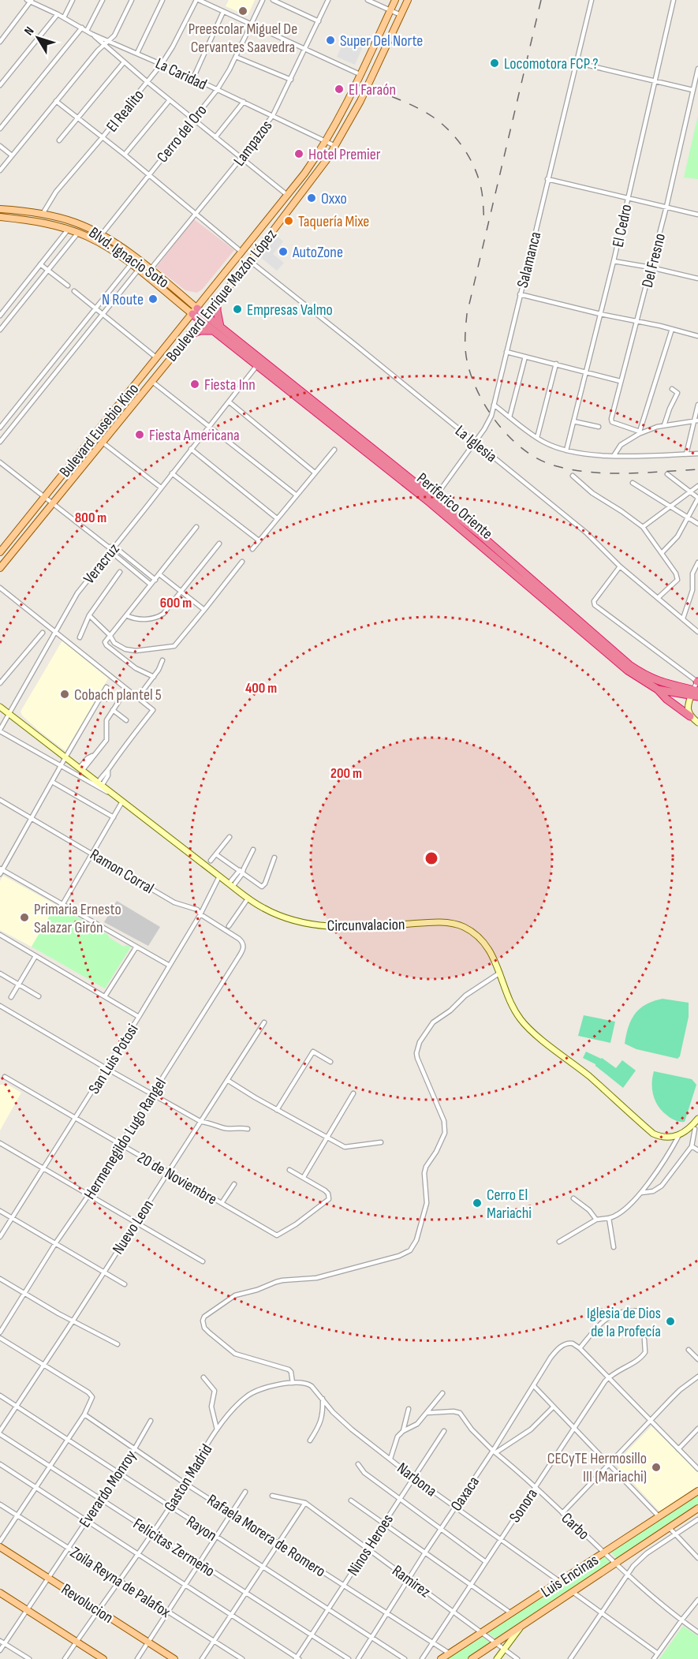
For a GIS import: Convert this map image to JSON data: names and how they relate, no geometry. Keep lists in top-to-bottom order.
{
  "streets": {
    "highway": ["Periferico Oriente"],
    "main road": [
      "Blvd. Ignacio Soto",
      "Boulevard Enrique Mazón López",
      "Bulevard Eusebio Kino",
      "Luis Encinas",
      "Revolucion"
    ],
    "street": [
      "La Caridad",
      "El Realito",
      "Cerro del Oro",
      "Lampazos",
      "El Cedro",
      "Salamanca",
      "Del Fresno",
      "La Iglesia",
      "Veracruz",
      "Ramon Corral",
      "Circunvalacion",
      "San Luis Potosi",
      "Hermenegildo Lugo Rangel",
      "20 de Noviembre",
      "Nuevo Leon",
      "Gaston Madrid",
      "Narbona",
      "Everardo Monroy",
      "Oaxaca",
      "Sonora",
      "Carbo",
      "Rayon",
      "Rafaela Morera de Romero",
      "Ninos Heroes",
      "Felicitas Zermeño",
      "Ramirez",
      "Zoila Reyna de Palafox"
    ]
  },
  "crossings": [
    ["La Caridad", "El Realito"],
    ["La Caridad", "Cerro del Oro"],
    ["La Caridad", "Lampazos"],
    ["La Caridad", "Boulevard Enrique Mazón López"],
    ["El Realito", "Blvd. Ignacio Soto"],
    ["Cerro del Oro", "Blvd. Ignacio Soto"],
    ["Lampazos", "Blvd. Ignacio Soto"],
    ["Blvd. Ignacio Soto", "Boulevard Enrique Mazón López"],
    ["Blvd. Ignacio Soto", "Bulevard Eusebio Kino"],
    ["Blvd. Ignacio Soto", "Periferico Oriente"],
    ["Salamanca", "La Iglesia"],
    ["Salamanca", "Periferico Oriente"],
    ["Boulevard Enrique Mazón López", "Bulevard Eusebio Kino"],
    ["Boulevard Enrique Mazón López", "La Iglesia"],
    ["Boulevard Enrique Mazón López", "Periferico Oriente"],
    ["Bulevard Eusebio Kino", "Periferico Oriente"],
    ["Periferico Oriente", "Veracruz"],
    ["Veracruz", "Circunvalacion"],
    ["Ramon Corral", "San Luis Potosi"],
    ["Ramon Corral", "Hermenegildo Lugo Rangel"],
    ["Circunvalacion", "San Luis Potosi"],
    ["San Luis Potosi", "20 de Noviembre"],
    ["Hermenegildo Lugo Rangel", "20 de Noviembre"],
    ["20 de Noviembre", "Nuevo Leon"],
    ["Nuevo Leon", "Rayon"],
    ["Nuevo Leon", "Felicitas Zermeño"],
    ["Gaston Madrid", "Narbona"],
    ["Gaston Madrid", "Rayon"],
    ["Gaston Madrid", "Rafaela Morera de Romero"],
    ["Gaston Madrid", "Felicitas Zermeño"],
    ["Gaston Madrid", "Zoila Reyna de Palafox"],
    ["Gaston Madrid", "Revolucion"],
    ["Narbona", "Oaxaca"],
    ["Narbona", "Sonora"],
    ["Narbona", "Ninos Heroes"],
    ["Narbona", "Luis Encinas"],
    ["Everardo Monroy", "Rayon"],
    ["Everardo Monroy", "Rafaela Morera de Romero"],
    ["Everardo Monroy", "Felicitas Zermeño"],
    ["Everardo Monroy", "Zoila Reyna de Palafox"],
    ["Everardo Monroy", "Revolucion"],
    ["Oaxaca", "Carbo"],
    ["Oaxaca", "Rayon"],
    ["Oaxaca", "Rafaela Morera de Romero"],
    ["Oaxaca", "Ramirez"],
    ["Sonora", "Carbo"],
    ["Sonora", "Rafaela Morera de Romero"],
    ["Sonora", "Ramirez"],
    ["Carbo", "Luis Encinas"],
    ["Rayon", "Ninos Heroes"],
    ["Rafaela Morera de Romero", "Ninos Heroes"],
    ["Rafaela Morera de Romero", "Luis Encinas"],
    ["Ninos Heroes", "Felicitas Zermeño"],
    ["Ninos Heroes", "Ramirez"],
    ["Luis Encinas", "Ramirez"]
  ],
  "places": [
    "Preescolar Miguel De Cervantes Saavedra",
    "Super Del Norte",
    "Locomotora FCP ?",
    "El Faraón",
    "Hotel Premier",
    "Oxxo",
    "Taquería Mixe",
    "AutoZone",
    "N Route",
    "Empresas Valmo",
    "Fiesta Inn",
    "Fiesta Americana",
    "Cobach plantel 5",
    "Primaria Ernesto Salazar Girón",
    "Cerro El Mariachi",
    "Iglesia de Dios de la Profecía",
    "CECyTE Hermosillo III (Mariachi)"
  ],
  "north": "top left",
  "rings": [
    "800 m",
    "600 m",
    "400 m",
    "200 m"
  ]
}
